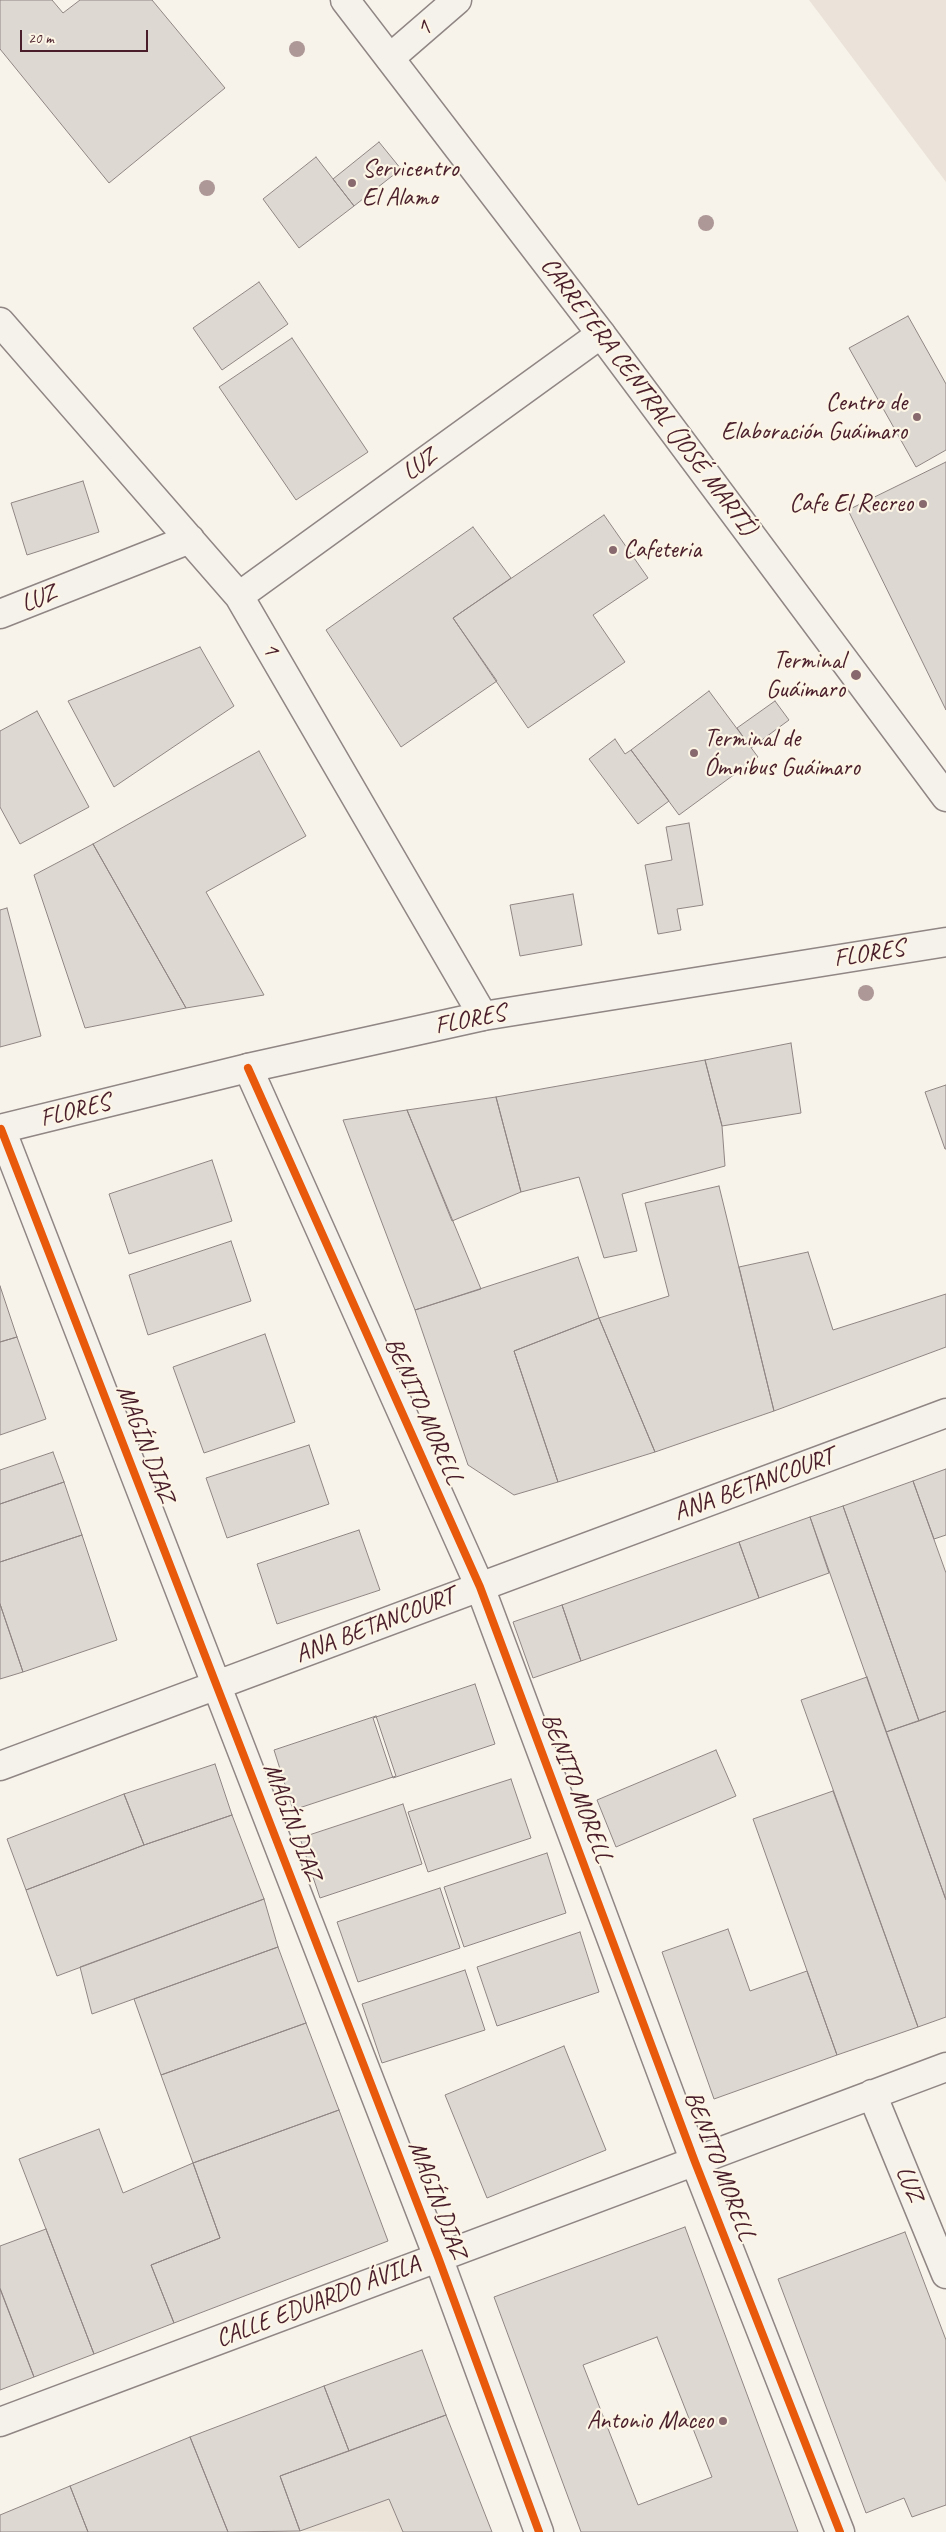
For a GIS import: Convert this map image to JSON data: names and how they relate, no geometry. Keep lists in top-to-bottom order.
{
  "streets": {
    "main road": [
      "1",
      "CARRETERA CENTRAL (JOSÉ MARTÍ)",
      "LUZ",
      "FLORES",
      "BENITO MORELL",
      "MAGÍN DIAZ",
      "ANA BETANCOURT",
      "CALLE EDUARDO ÁVILA"
    ]
  },
  "crossings": [
    ["1", "CARRETERA CENTRAL (JOSÉ MARTÍ)"],
    ["1", "LUZ"],
    ["1", "FLORES"],
    ["CARRETERA CENTRAL (JOSÉ MARTÍ)", "LUZ"],
    ["LUZ", "CALLE EDUARDO ÁVILA"],
    ["FLORES", "BENITO MORELL"],
    ["FLORES", "MAGÍN DIAZ"],
    ["BENITO MORELL", "ANA BETANCOURT"],
    ["BENITO MORELL", "CALLE EDUARDO ÁVILA"],
    ["MAGÍN DIAZ", "ANA BETANCOURT"],
    ["MAGÍN DIAZ", "CALLE EDUARDO ÁVILA"]
  ],
  "places": [
    "Servicentro El Alamo",
    "Centro de Elaboración Guáimaro",
    "Cafe El Recreo",
    "Cafeteria",
    "Terminal Guáimaro",
    "Terminal de Ómnibus Guáimaro",
    "Antonio Maceo"
  ],
  "scale_bar": "20 m"
}
